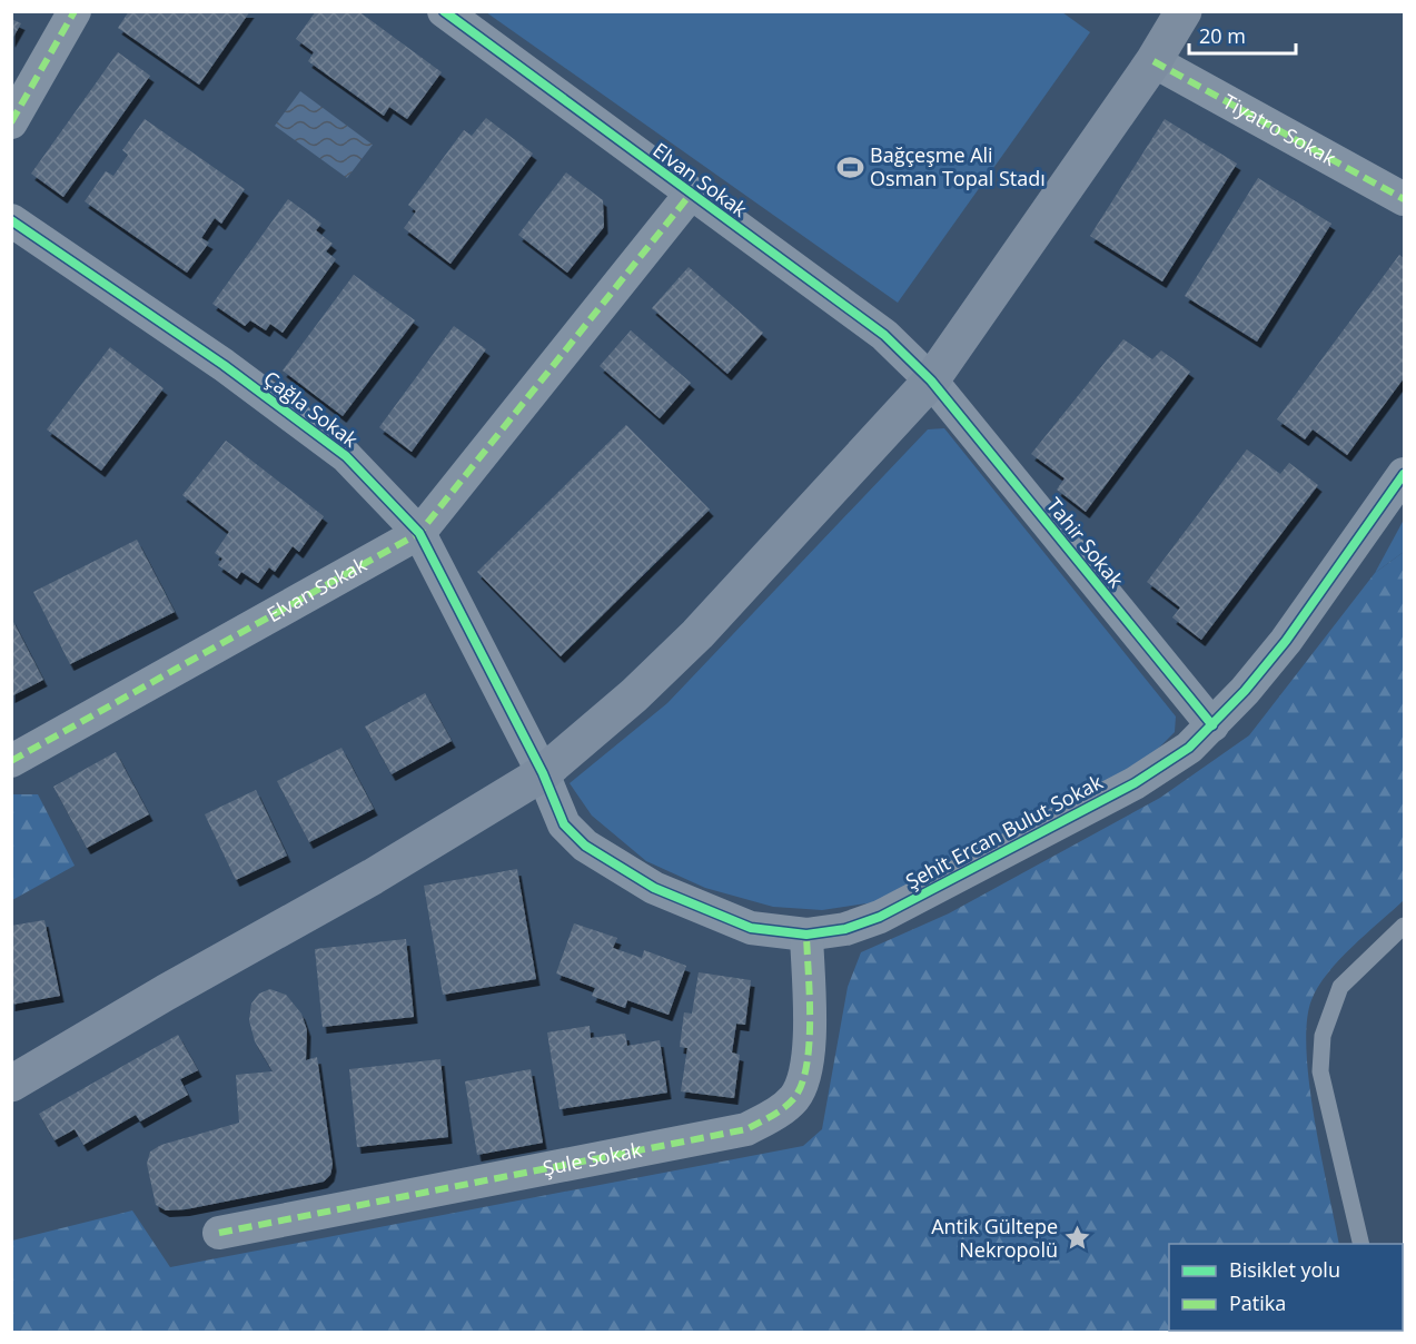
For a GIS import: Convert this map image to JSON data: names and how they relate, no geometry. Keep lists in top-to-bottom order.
{
  "streets": {
    "street": [
      "Tiyatro Sokak",
      "Elvan Sokak",
      "Çağla Sokak",
      "Tahir Sokak",
      "Şehit Ercan Bulut Sokak",
      "Şule Sokak"
    ]
  },
  "crossings": [
    ["Elvan Sokak", "Çağla Sokak"],
    ["Elvan Sokak", "Tahir Sokak"],
    ["Çağla Sokak", "Şehit Ercan Bulut Sokak"],
    ["Tahir Sokak", "Şehit Ercan Bulut Sokak"],
    ["Şehit Ercan Bulut Sokak", "Şule Sokak"]
  ],
  "places": {
    "sports": ["Bağçeşme Ali Osman Topal Stadı"],
    "place": ["Antik Gültepe Nekropolü"]
  },
  "legend": ["Bisiklet yolu", "Patika"],
  "scale_bar": "20 m"
}
